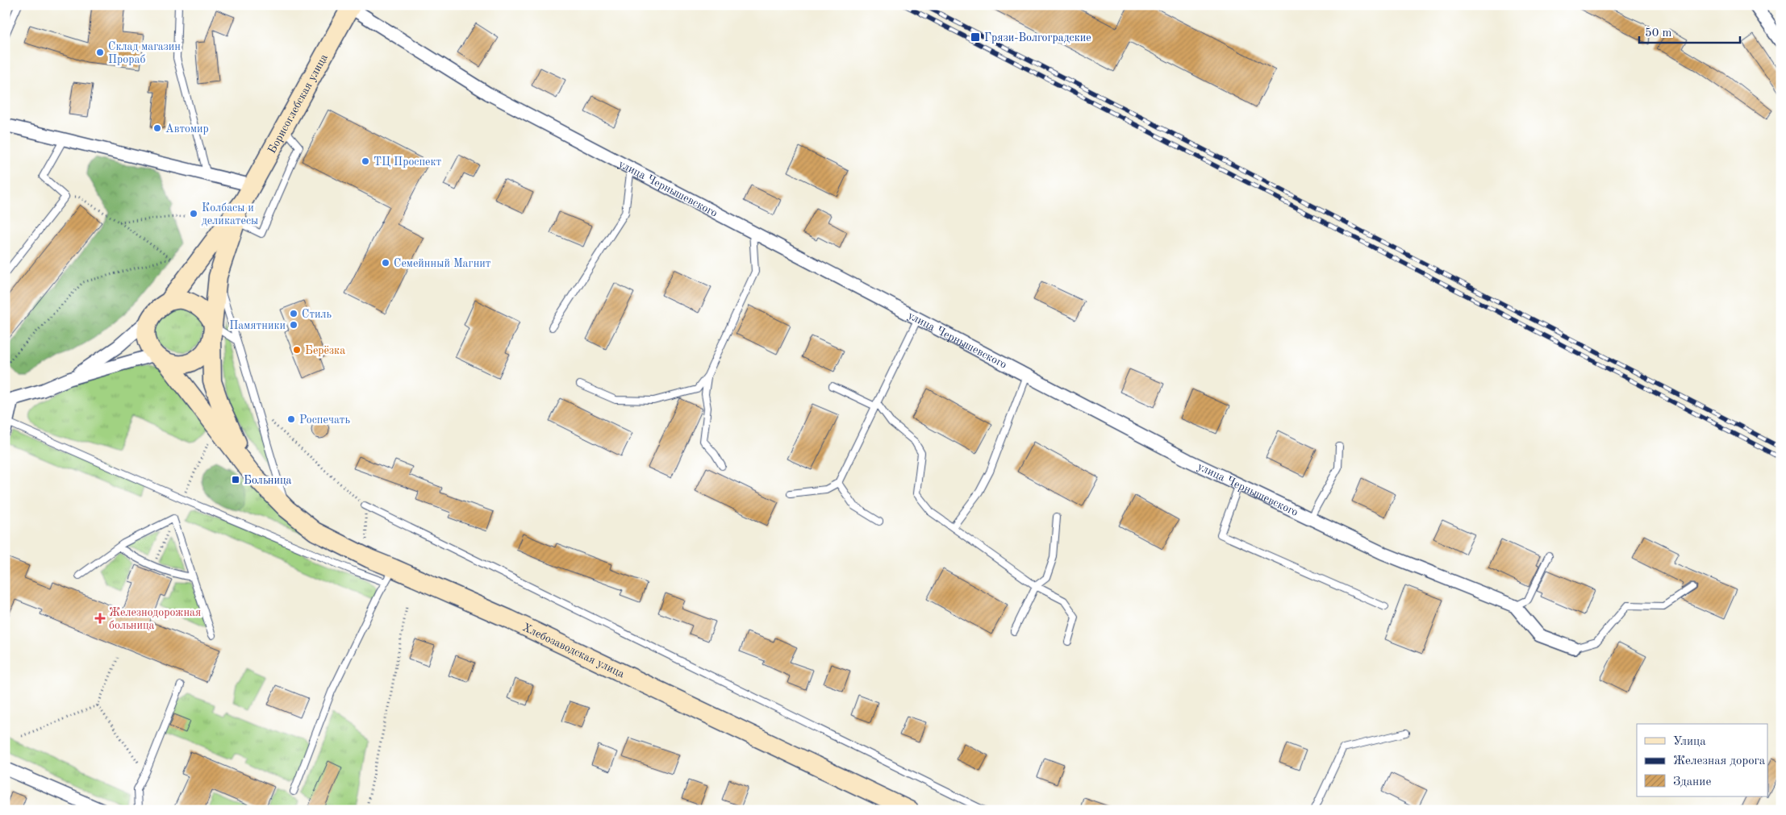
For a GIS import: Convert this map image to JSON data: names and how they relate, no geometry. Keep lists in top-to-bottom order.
{
  "streets": {
    "street": ["Борисоглебская улица", "улица Чернышевского", "Хлебозаводская улица"]
  },
  "crossings": [
    ["Борисоглебская улица", "улица Чернышевского"]
  ],
  "places": {
    "transit": ["Грязи-Волгоградские", "Больница"],
    "other": [
      "Склад магазин Прораб",
      "Автомир",
      "ТЦ Проспект",
      "Колбасы и деликатесы",
      "Семейнный Магнит",
      "Стиль",
      "Памятники",
      "Берёзка",
      "Роспечать"
    ],
    "health": ["Железнодорожная больница"]
  },
  "legend": ["Улица", "Железная дорога", "Здание"],
  "scale_bar": "50 m"
}
